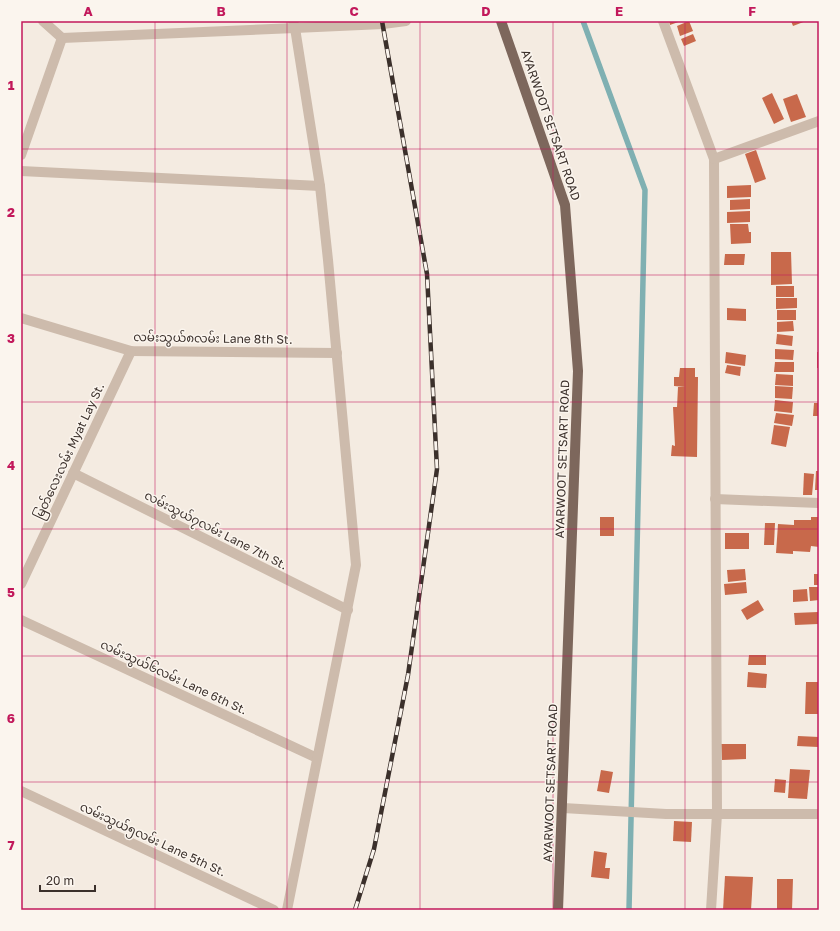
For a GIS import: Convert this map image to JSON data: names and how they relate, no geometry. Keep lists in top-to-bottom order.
{
  "streets": {
    "main road": ["AYARWOOT SETSART ROAD"],
    "street": [
      "လမ်းသွယ်၈လမ်း Lane 8th St.",
      "မြတ်လေးလမ်း Myat Lay St.",
      "လမ်းသွယ်၇လမ်း Lane 7th St.",
      "လမ်းသွယ်၆လမ်း Lane 6th St.",
      "လမ်းသွယ်၅လမ်း Lane 5th St."
    ]
  },
  "crossings": [
    ["လမ်းသွယ်၈လမ်း Lane 8th St.", "မြတ်လေးလမ်း Myat Lay St."],
    ["မြတ်လေးလမ်း Myat Lay St.", "လမ်းသွယ်၇လမ်း Lane 7th St."]
  ],
  "scale_bar": "20 m",
  "grid": {
    "columns": [
      "A",
      "B",
      "C",
      "D",
      "E",
      "F"
    ],
    "rows": [
      "1",
      "2",
      "3",
      "4",
      "5",
      "6",
      "7"
    ]
  }
}
